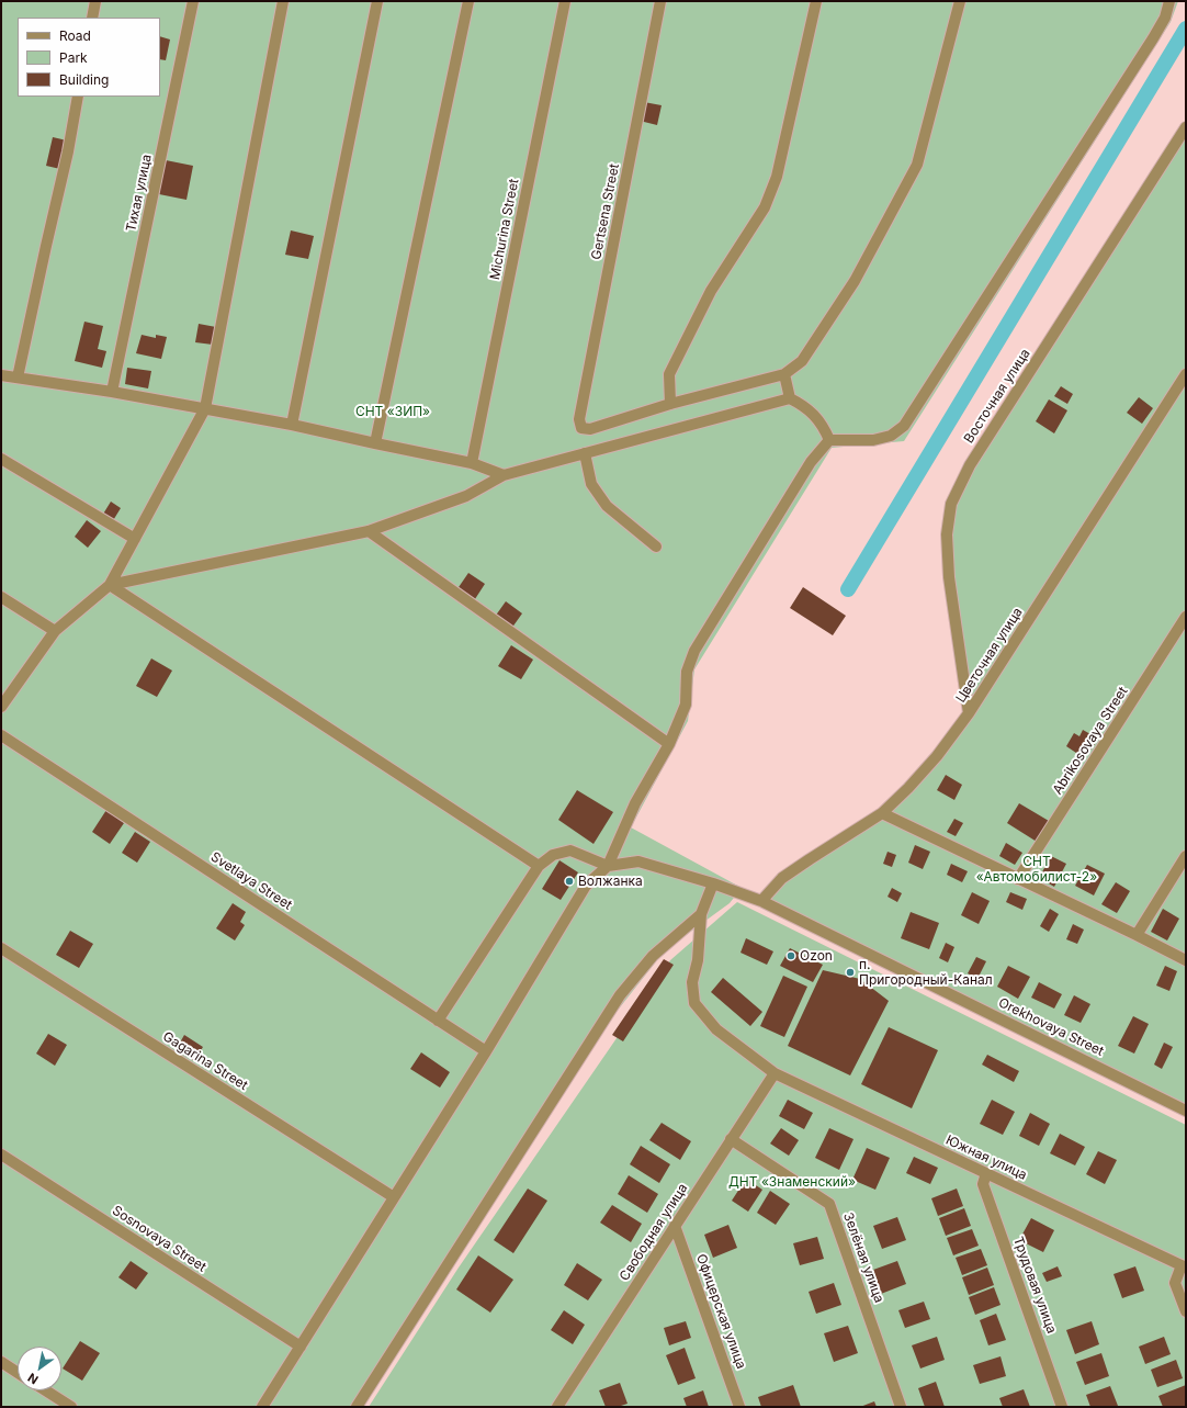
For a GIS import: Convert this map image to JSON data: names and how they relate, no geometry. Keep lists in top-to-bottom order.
{
  "streets": {
    "street": [
      "Тихая улица",
      "Gertsena Street",
      "Michurina Street",
      "Восточная улица",
      "Цветочная улица",
      "Abrikosovaya Street",
      "Svetlaya Street",
      "Orekhovaya Street",
      "Gagarina Street",
      "Южная улица",
      "Свободная улица",
      "Sosnovaya Street",
      "Зелёная улица",
      "Трудовая улица",
      "Офицерская улица"
    ]
  },
  "crossings": [
    ["Восточная улица", "Цветочная улица"],
    ["Цветочная улица", "Orekhovaya Street"],
    ["Южная улица", "Свободная улица"],
    ["Южная улица", "Трудовая улица"],
    ["Свободная улица", "Зелёная улица"],
    ["Свободная улица", "Офицерская улица"]
  ],
  "parks": ["СНТ «ЗИП»", "СНТ «Автомобилист-2»", "ДНТ «Знаменский»"],
  "places": ["Волжанка", "Ozon", "п. Пригородный-Канал"],
  "legend": ["Road", "Park", "Building"],
  "north": "bottom left"
}
